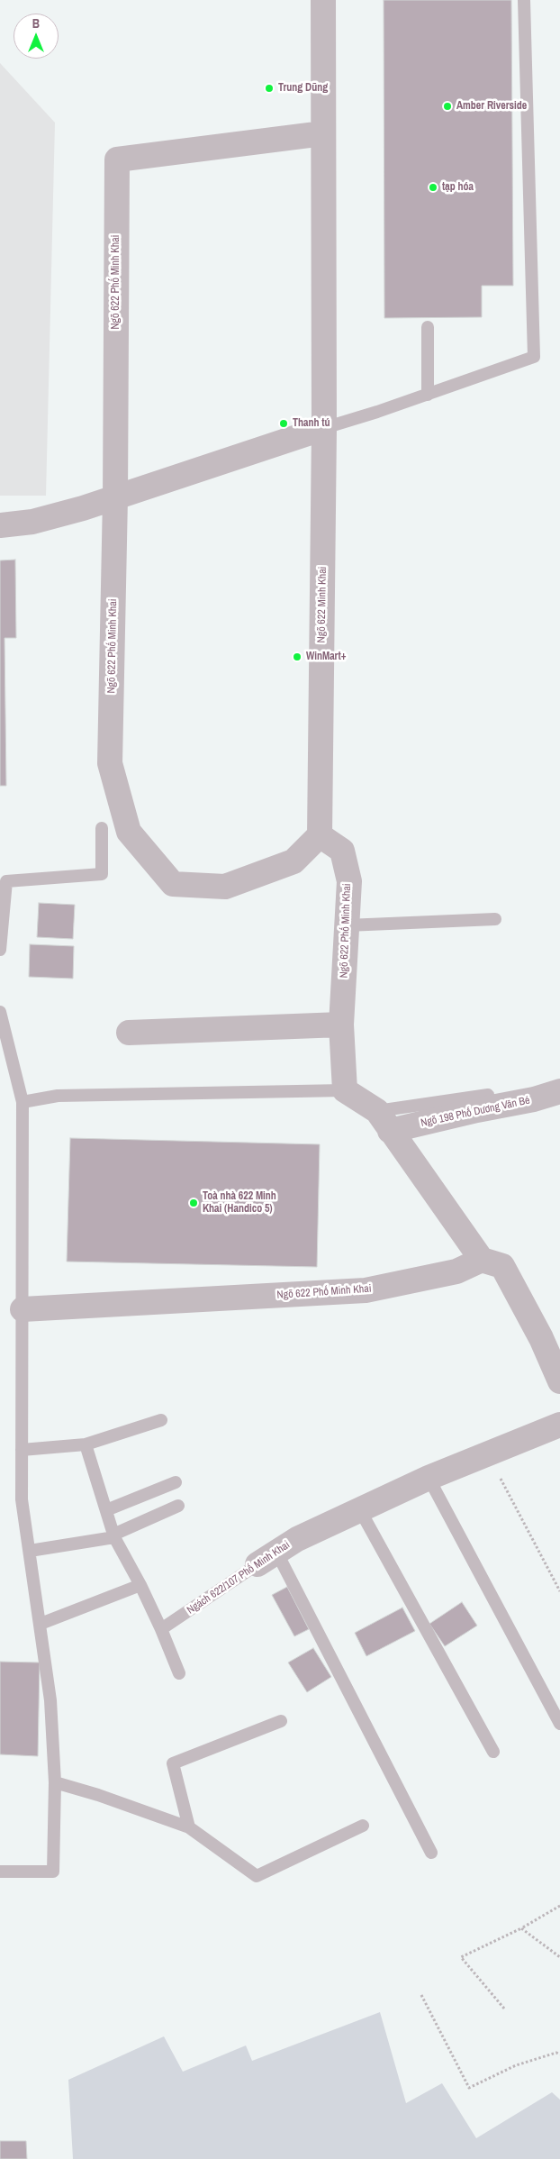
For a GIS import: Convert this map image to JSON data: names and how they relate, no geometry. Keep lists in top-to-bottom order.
{
  "streets": {
    "street": [
      "Ngõ 622 Phố Minh Khai",
      "Ngõ 622 Minh Khai",
      "Ngõ 198 Phố Dương Văn Bé",
      "Ngách 622/107 Phố Minh Khai"
    ]
  },
  "crossings": [
    ["Ngõ 622 Phố Minh Khai", "Ngõ 622 Minh Khai"]
  ],
  "places": [
    "Trung Dũng",
    "Amber Riverside",
    "tạp hóa",
    "Thanh tú",
    "WinMart+",
    "Toà nhà 622 Minh Khai (Handico 5)"
  ],
  "north": "top"
}
